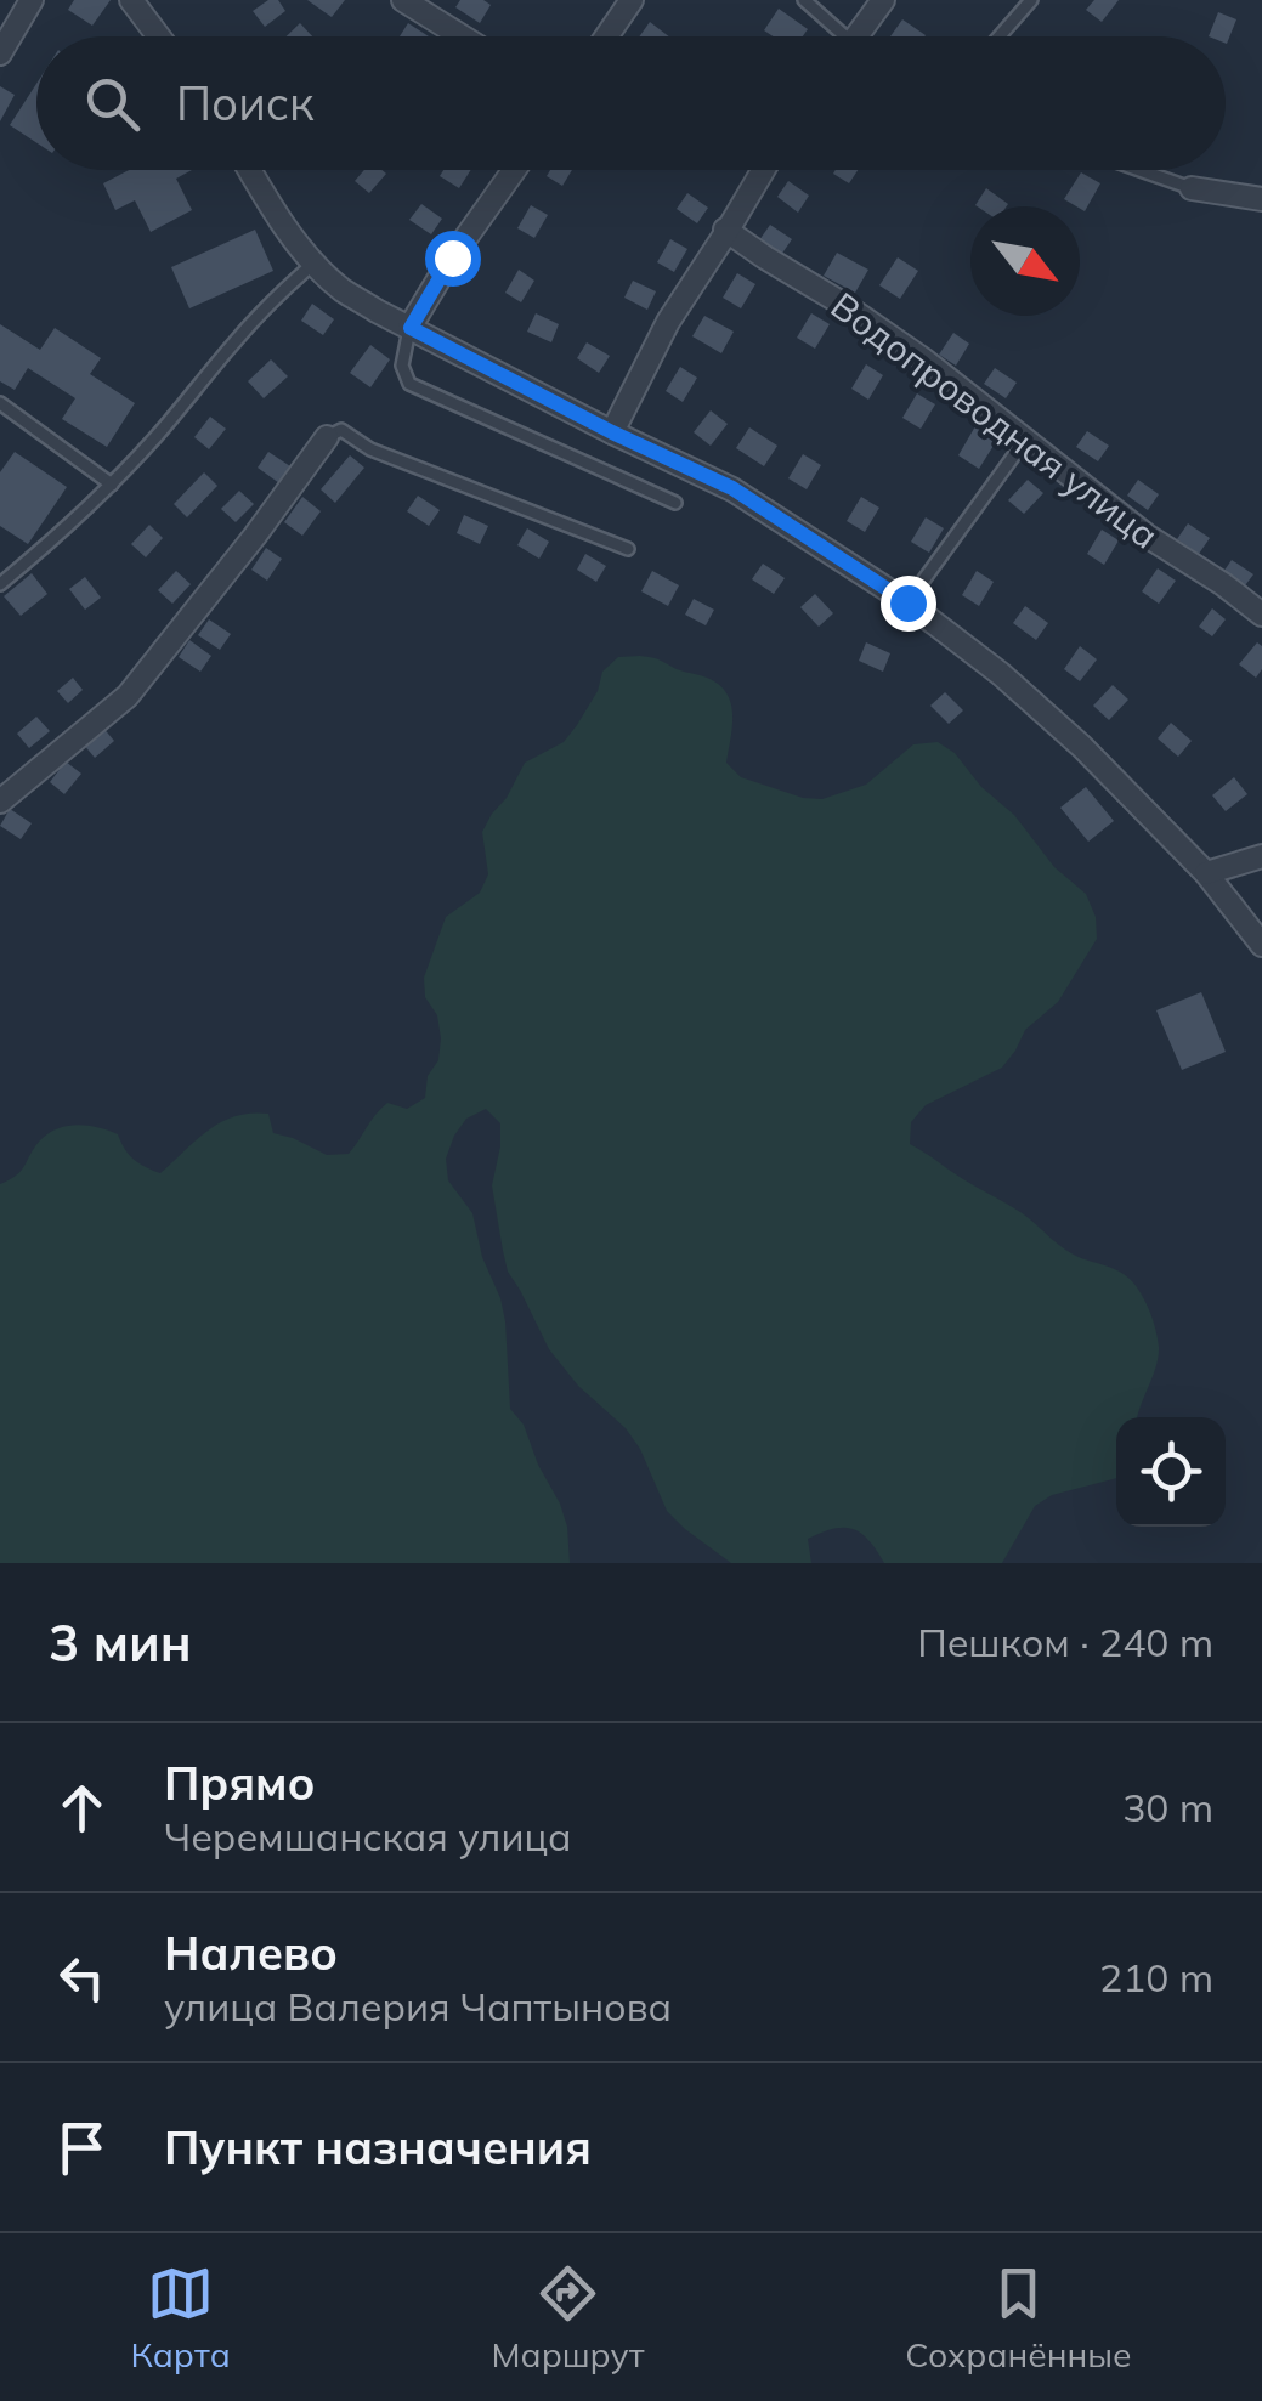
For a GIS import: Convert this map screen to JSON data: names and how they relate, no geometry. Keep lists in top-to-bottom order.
{
  "streets": {
    "street": ["Водопроводная улица"]
  },
  "north": "bottom right",
  "page": {
    "search": "Поиск",
    "heading": ["3 мин", "Пешком · 240 m"],
    "list": [
      ["Прямо", "Черемшанская улица", "30 m"],
      ["Налево", "улица Валерия Чаптынова", "210 m"],
      "Пункт назначения"
    ],
    "nav": ["Карта", "Маршрут", "Сохранённые"]
  }
}
